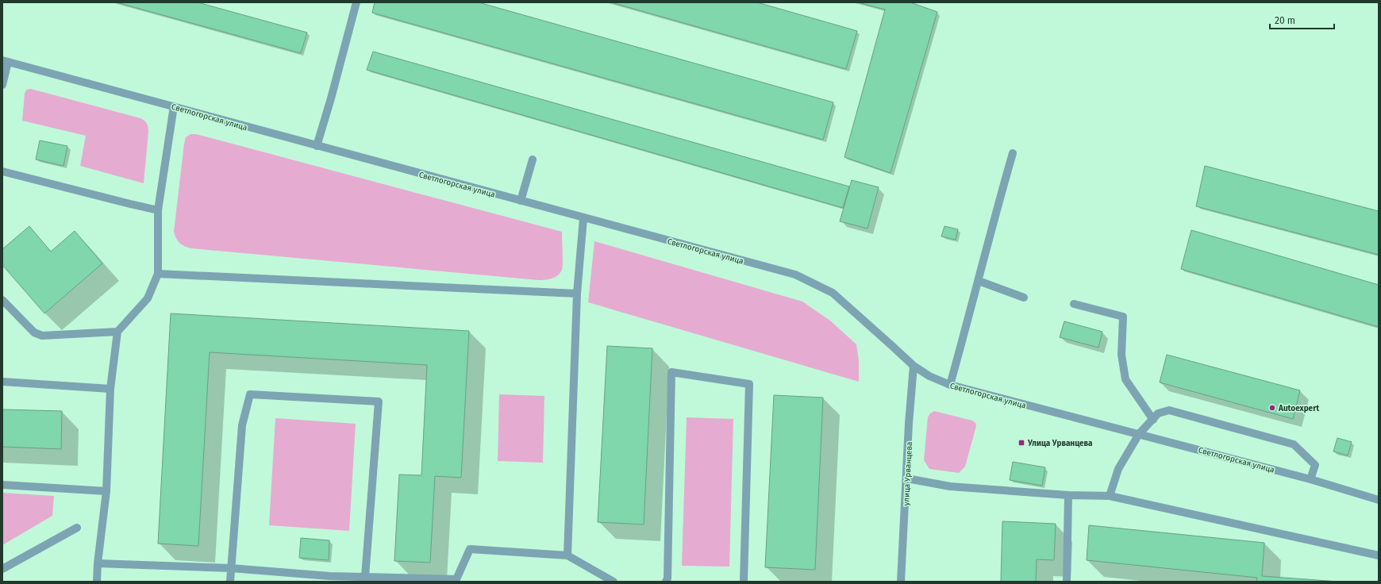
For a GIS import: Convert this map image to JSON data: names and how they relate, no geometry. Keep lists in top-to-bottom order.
{
  "streets": {
    "street": ["Светлогорская улица", "улица Урванцева"]
  },
  "crossings": [
    ["Светлогорская улица", "улица Урванцева"]
  ],
  "places": {
    "other": ["Autoexpert"],
    "transit": ["Улица Урванцева"]
  },
  "scale_bar": "20 m"
}
